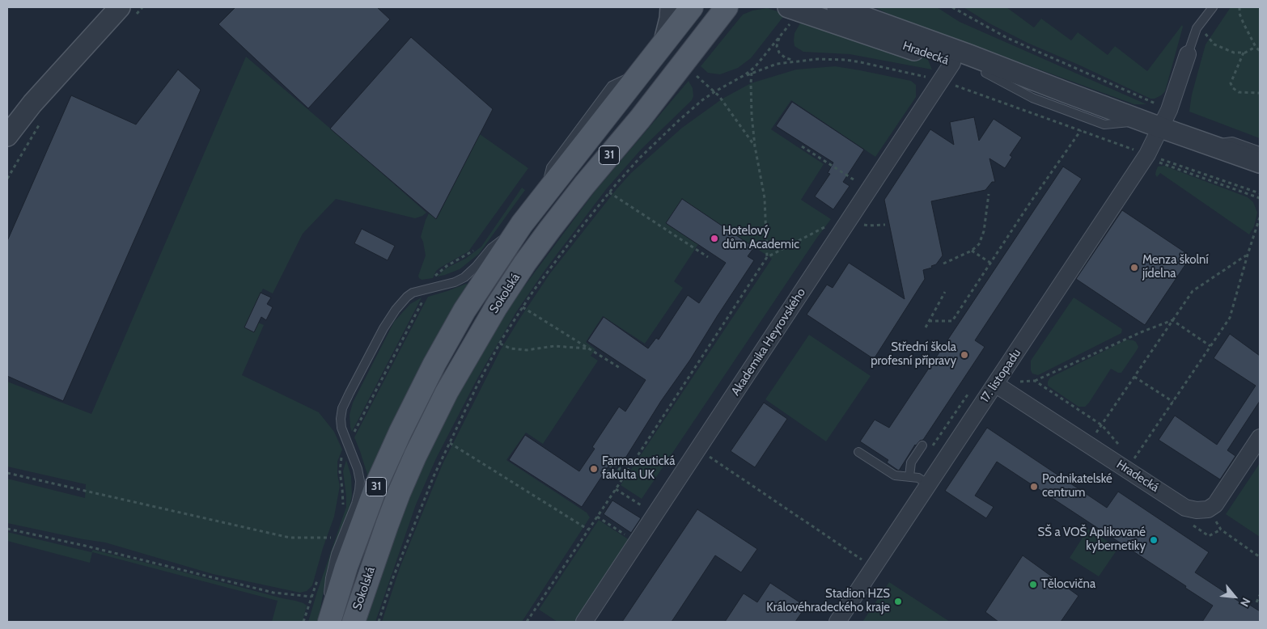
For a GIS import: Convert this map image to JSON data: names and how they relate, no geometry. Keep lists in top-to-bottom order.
{
  "streets": {
    "main road": ["31", "Sokolská"],
    "street": ["Hradecká", "Akademika Heyrovského", "17. listopadu"]
  },
  "crossings": [
    ["Hradecká", "Akademika Heyrovského"],
    ["Hradecká", "17. listopadu"]
  ],
  "places": [
    "Hotelový dům Academic",
    "Menza školní jídelna",
    "Střední škola profesní přípravy",
    "Farmaceutická fakulta UK",
    "Podnikatelské centrum",
    "SŠ a VOŠ Aplikované kybernetiky",
    "Tělocvična",
    "Stadion HZS Královéhradeckého kraje"
  ],
  "north": "bottom right"
}
